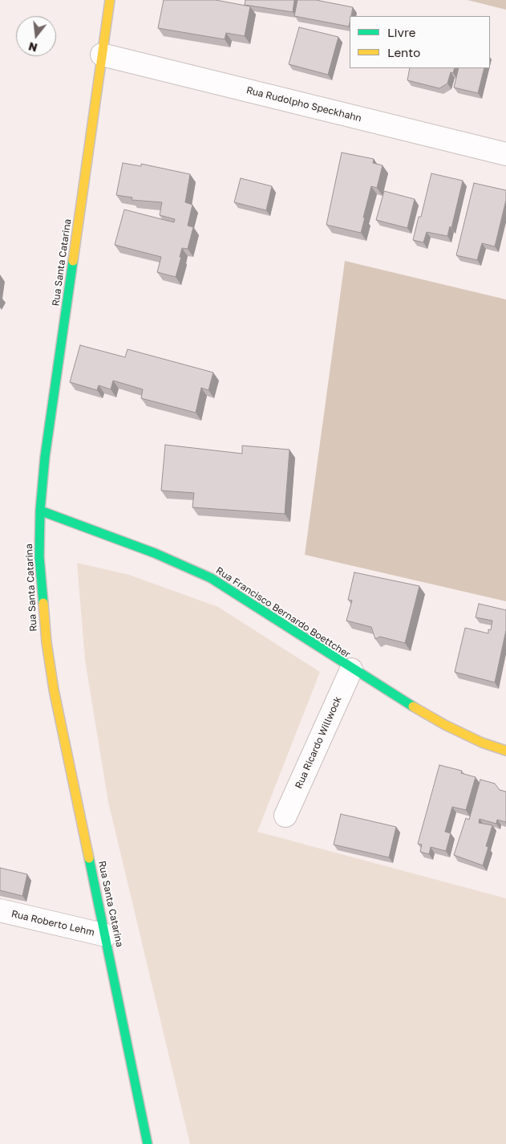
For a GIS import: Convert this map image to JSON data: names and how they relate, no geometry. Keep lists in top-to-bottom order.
{
  "streets": {
    "main road": ["Rua Santa Catarina", "Rua Francisco Bernardo Boettcher"],
    "street": ["Rua Rudolpho Speckhahn", "Rua Ricardo Willwock", "Rua Roberto Lehm"]
  },
  "crossings": [
    ["Rua Rudolpho Speckhahn", "Rua Santa Catarina"],
    ["Rua Santa Catarina", "Rua Francisco Bernardo Boettcher"],
    ["Rua Santa Catarina", "Rua Roberto Lehm"],
    ["Rua Francisco Bernardo Boettcher", "Rua Ricardo Willwock"]
  ],
  "legend": ["Livre", "Lento"],
  "north": "bottom"
}
